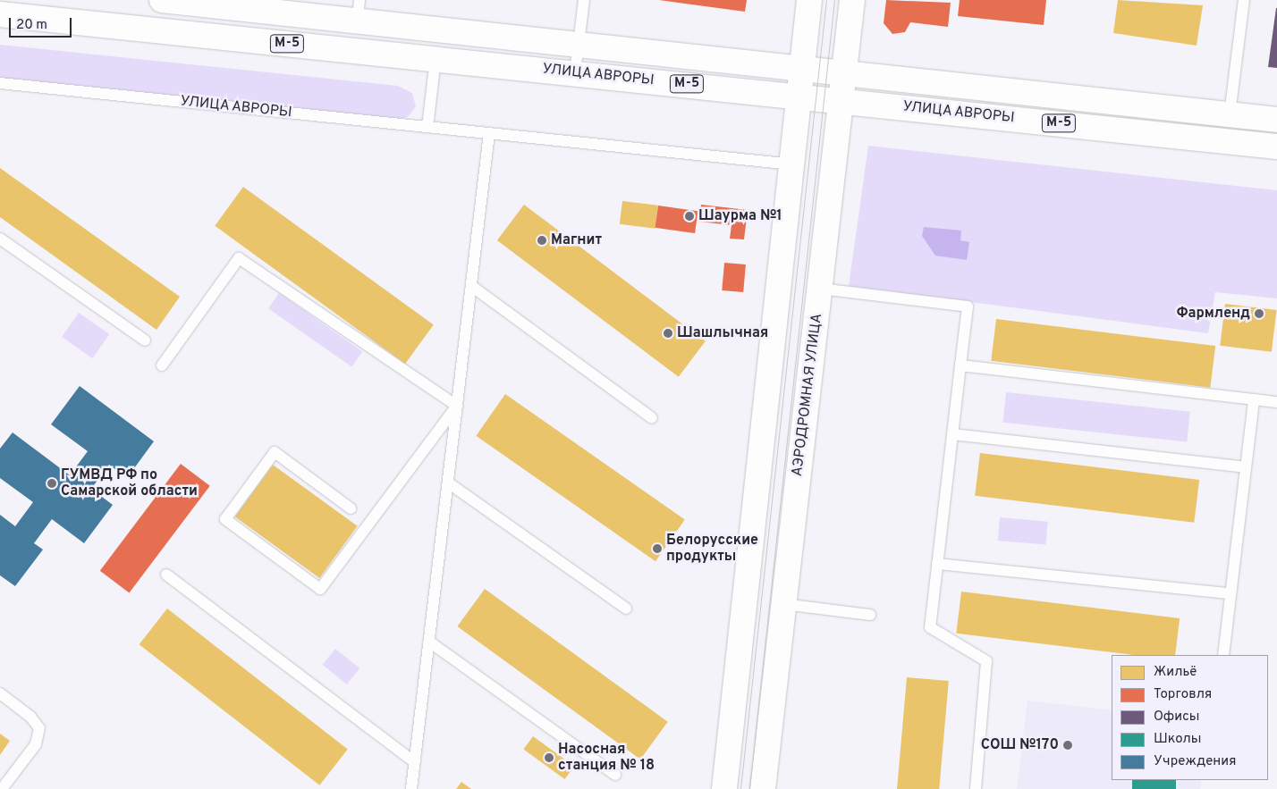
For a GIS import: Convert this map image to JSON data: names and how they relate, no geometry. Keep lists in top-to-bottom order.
{
  "streets": {
    "main road": ["М-5", "УЛИЦА АВРОРЫ", "АЭРОДРОМНАЯ УЛИЦА"]
  },
  "crossings": [
    ["УЛИЦА АВРОРЫ", "АЭРОДРОМНАЯ УЛИЦА"]
  ],
  "places": [
    "Шаурма №1",
    "Магнит",
    "Фармленд",
    "Шашлычная",
    "ГУМВД РФ по Самарской области",
    "Белорусские продукты",
    "СОШ №170",
    "Насосная станция № 18"
  ],
  "legend": [
    "Жильё",
    "Торговля",
    "Офисы",
    "Школы",
    "Учреждения"
  ],
  "scale_bar": "20 m"
}
